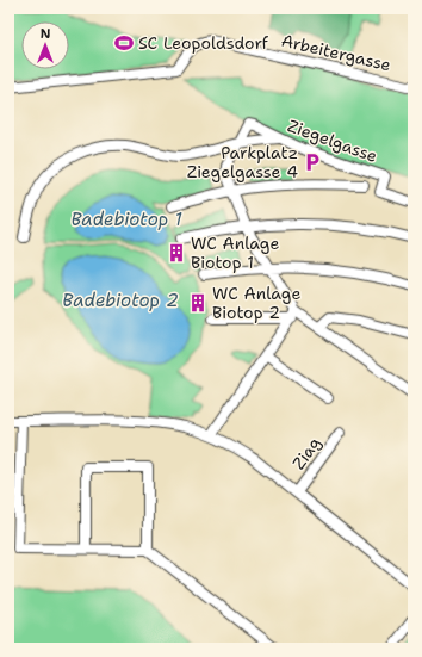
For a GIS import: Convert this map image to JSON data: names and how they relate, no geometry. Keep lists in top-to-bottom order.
{
  "streets": {
    "street": ["Arbeitergasse", "Ziegelgasse", "Ziag"]
  },
  "water": ["Badebiotop 1", "Badebiotop 2"],
  "places": {
    "sports": ["SC Leopoldsdorf"],
    "parking": ["Parkplatz Ziegelgasse 4"],
    "building": ["WC Anlage Biotop 1", "WC Anlage Biotop 2"]
  },
  "north": "top"
}
